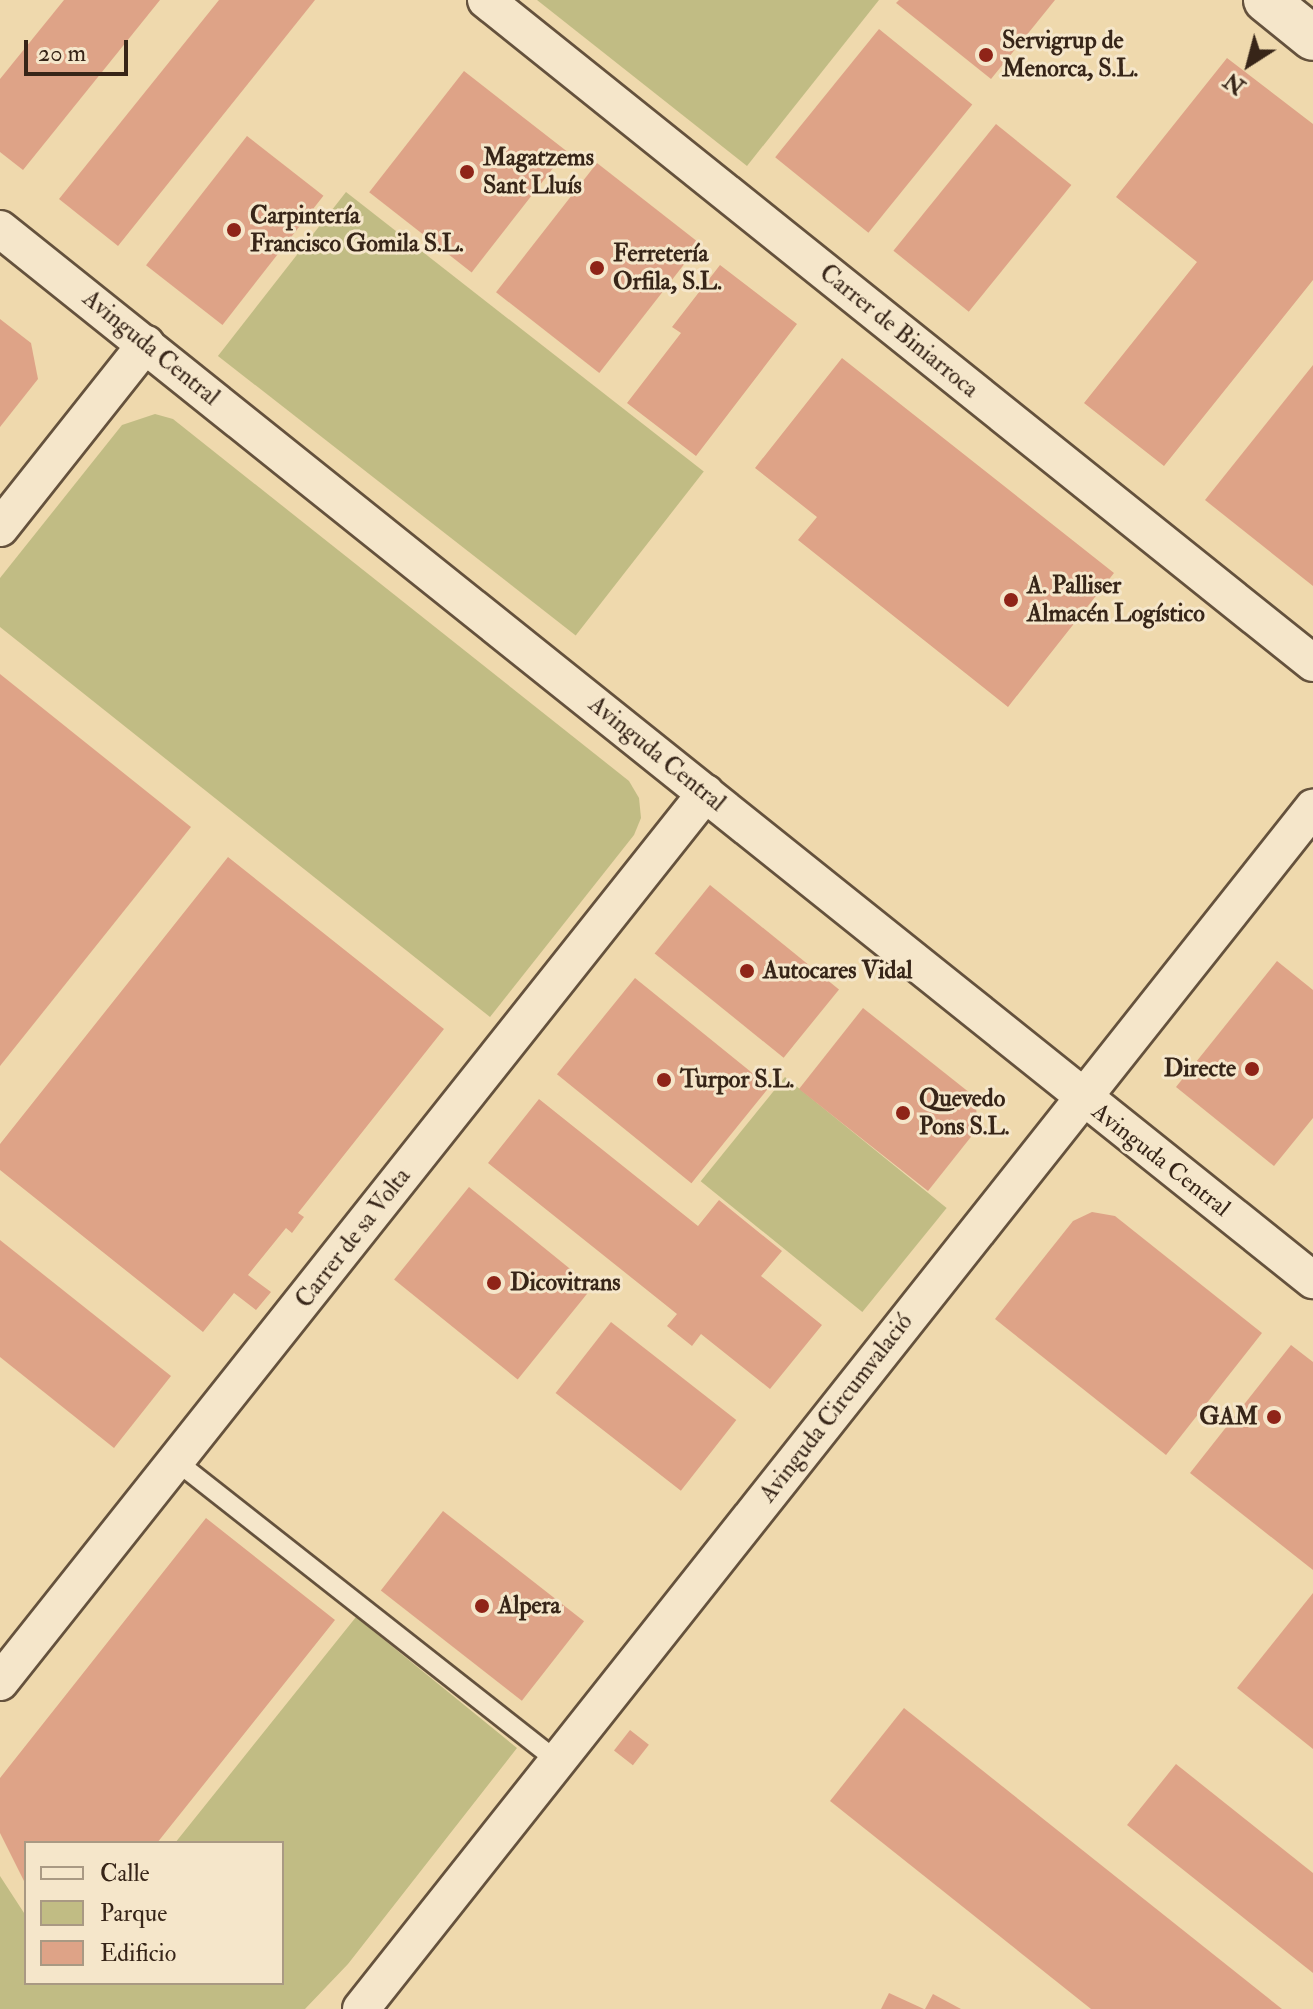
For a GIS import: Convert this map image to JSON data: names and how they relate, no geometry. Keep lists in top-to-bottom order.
{
  "streets": {
    "street": [
      "Carrer de Biniarroca",
      "Avinguda Central",
      "Carrer de sa Volta",
      "Avinguda Circumvalació"
    ]
  },
  "crossings": [
    ["Avinguda Central", "Carrer de sa Volta"],
    ["Avinguda Central", "Avinguda Circumvalació"]
  ],
  "places": [
    "Servigrup de Menorca, S.L.",
    "Magatzems Sant Lluís",
    "Carpintería Francisco Gomila S.L.",
    "Ferretería Orfila, S.L.",
    "A. Palliser Almacén Logístico",
    "Autocares Vidal",
    "Directe",
    "Turpor S.L.",
    "Quevedo Pons S.L.",
    "Dicovitrans",
    "GAM",
    "Alpera"
  ],
  "legend": ["Calle", "Parque", "Edificio"],
  "scale_bar": "20 m",
  "north": "bottom left"
}
